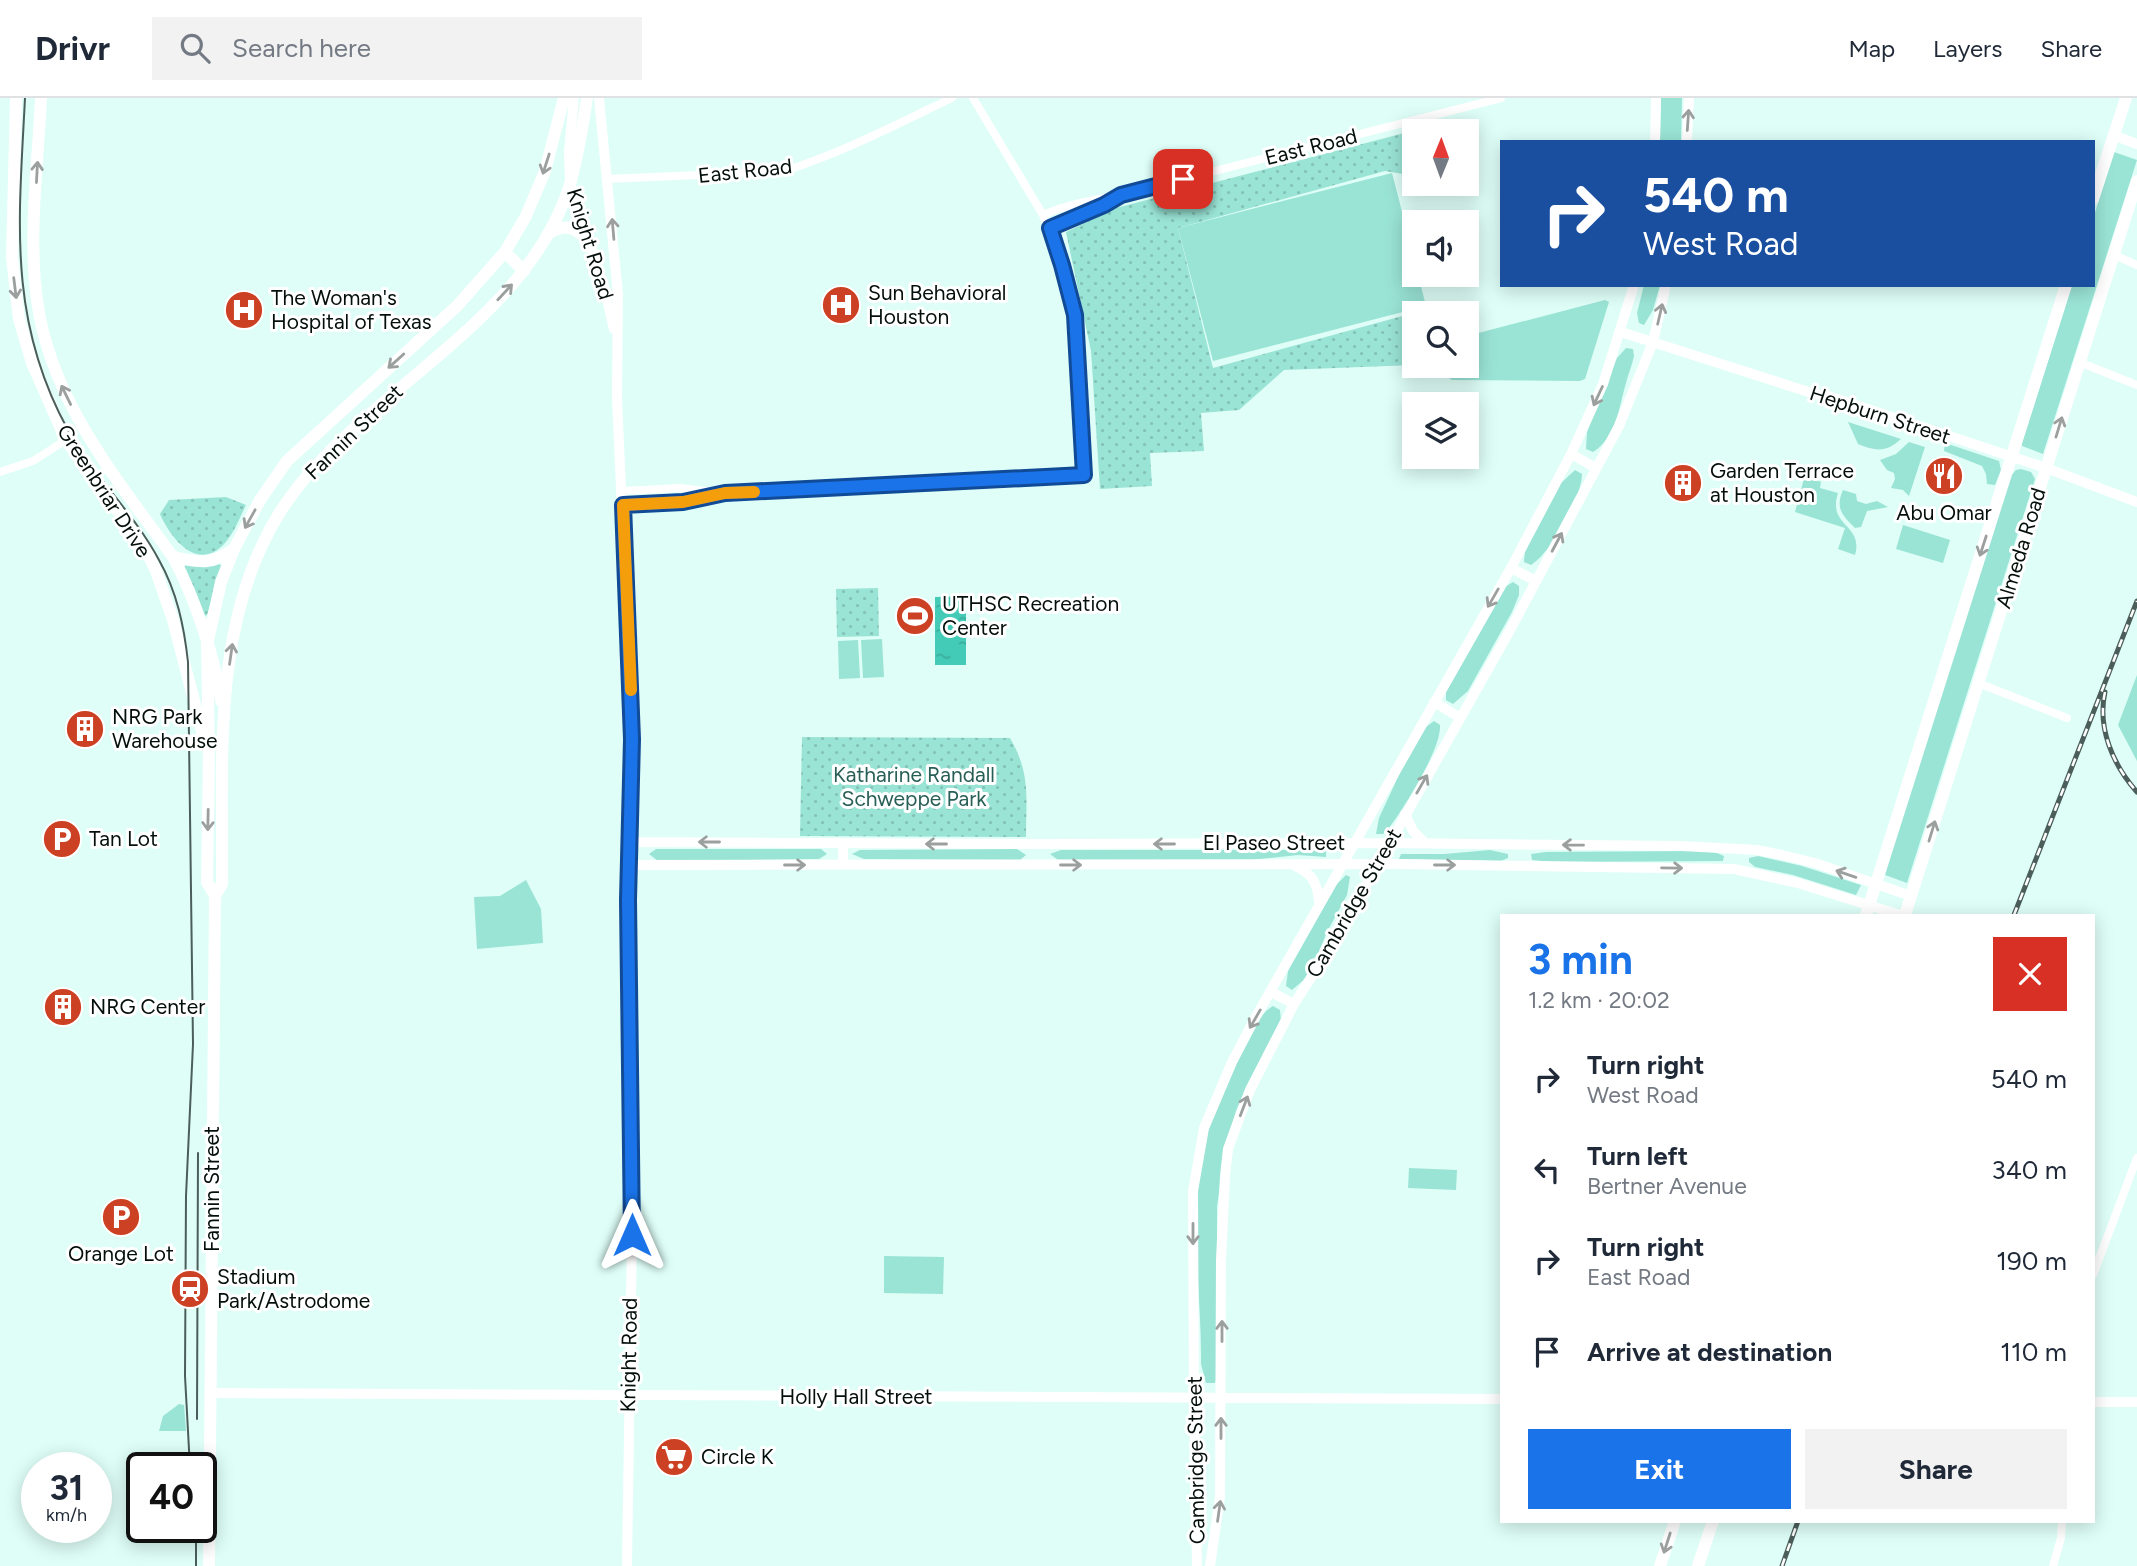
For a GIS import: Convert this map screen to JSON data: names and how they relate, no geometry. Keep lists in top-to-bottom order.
{
  "streets": {
    "main road": ["Fannin Street", "Greenbriar Drive", "Almeda Road"],
    "street": [
      "East Road",
      "Knight Road",
      "Hepburn Street",
      "El Paseo Street",
      "Cambridge Street",
      "Holly Hall Street"
    ]
  },
  "crossings": [
    ["East Road", "Knight Road"],
    ["Knight Road", "Fannin Street"],
    ["Knight Road", "El Paseo Street"],
    ["Knight Road", "Holly Hall Street"],
    ["Hepburn Street", "Almeda Road"],
    ["Hepburn Street", "Cambridge Street"],
    ["Fannin Street", "Greenbriar Drive"],
    ["Fannin Street", "Holly Hall Street"],
    ["Almeda Road", "El Paseo Street"],
    ["El Paseo Street", "Cambridge Street"],
    ["Cambridge Street", "Holly Hall Street"]
  ],
  "parks": ["Katharine Randall Schweppe Park"],
  "places": {
    "hospital": ["Sun Behavioral Houston", "The Woman's Hospital of Texas"],
    "restaurant": ["Abu Omar"],
    "building": ["Garden Terrace at Houston", "NRG Park Warehouse", "NRG Center"],
    "sports": ["UTHSC Recreation Center"],
    "parking": ["Tan Lot", "Orange Lot"],
    "station": ["Stadium Park/Astrodome"],
    "supermarket": ["Circle K"]
  },
  "north": "top",
  "page": {
    "header": "Drivr",
    "search": "Search here",
    "nav": ["Map", "Layers", "Share"],
    "turn": ["540 m", "West Road"],
    "heading": ["3 min", "1.2 km · 20:02"],
    "list": [
      {
        "name": "Turn right",
        "note": "West Road",
        "value": "540 m"
      },
      {
        "name": "Turn left",
        "note": "Bertner Avenue",
        "value": "340 m"
      },
      {
        "name": "Turn right",
        "note": "East Road",
        "value": "190 m"
      },
      {
        "name": "Arrive at destination",
        "value": "110 m"
      }
    ],
    "buttons": ["Exit", "Share"],
    "speed": "31 km/h",
    "limit": "40"
  }
}
